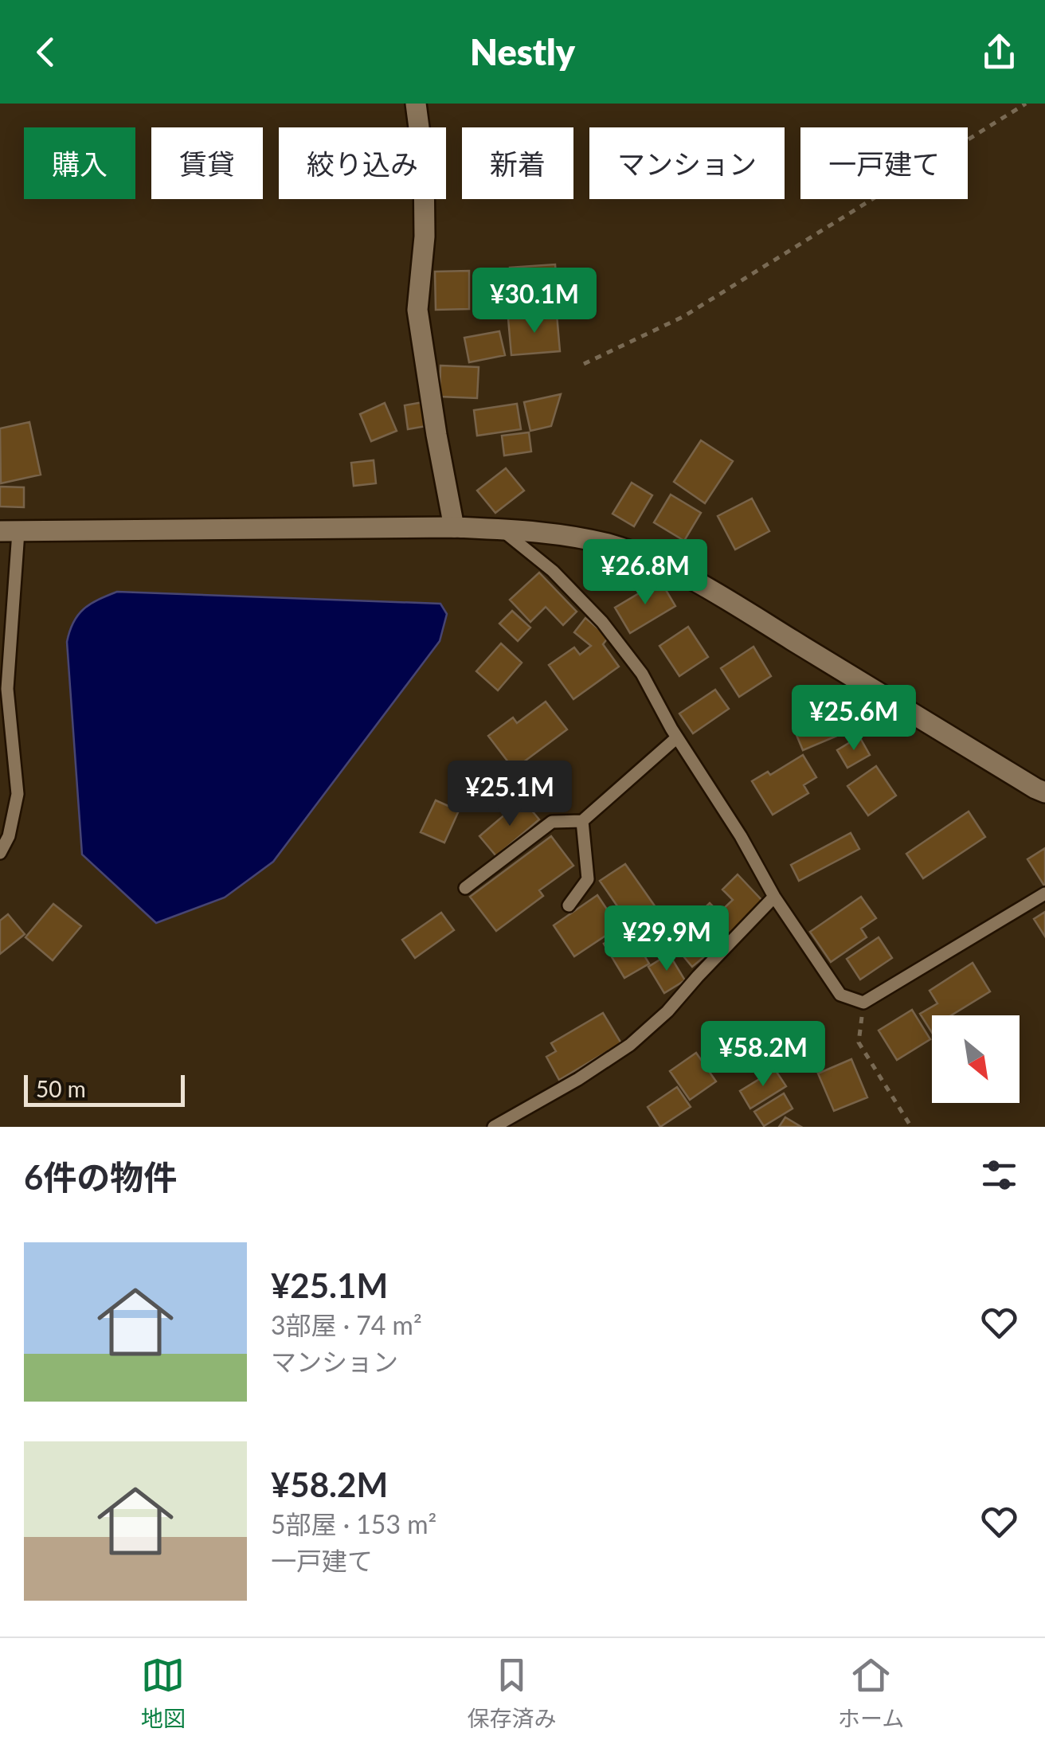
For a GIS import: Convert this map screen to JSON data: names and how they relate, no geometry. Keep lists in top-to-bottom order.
{
  "scale_bar": "50 m",
  "north": "bottom right",
  "page": {
    "header": "Nestly",
    "chip": [
      "購入",
      "賃貸",
      "絞り込み",
      "新着",
      "マンション",
      "一戸建て"
    ],
    "price": [
      "¥30.1M",
      "¥26.8M",
      "¥25.6M",
      "¥25.1M",
      "¥29.9M",
      "¥58.2M"
    ],
    "scale": "50 m",
    "heading": "6件の物件",
    "list": [
      {
        "name": "¥25.1M",
        "note": "3部屋 · 74 m² · マンション"
      },
      {
        "name": "¥58.2M",
        "note": "5部屋 · 153 m² · 一戸建て"
      }
    ],
    "tabs": ["地図", "保存済み", "ホーム"]
  }
}
